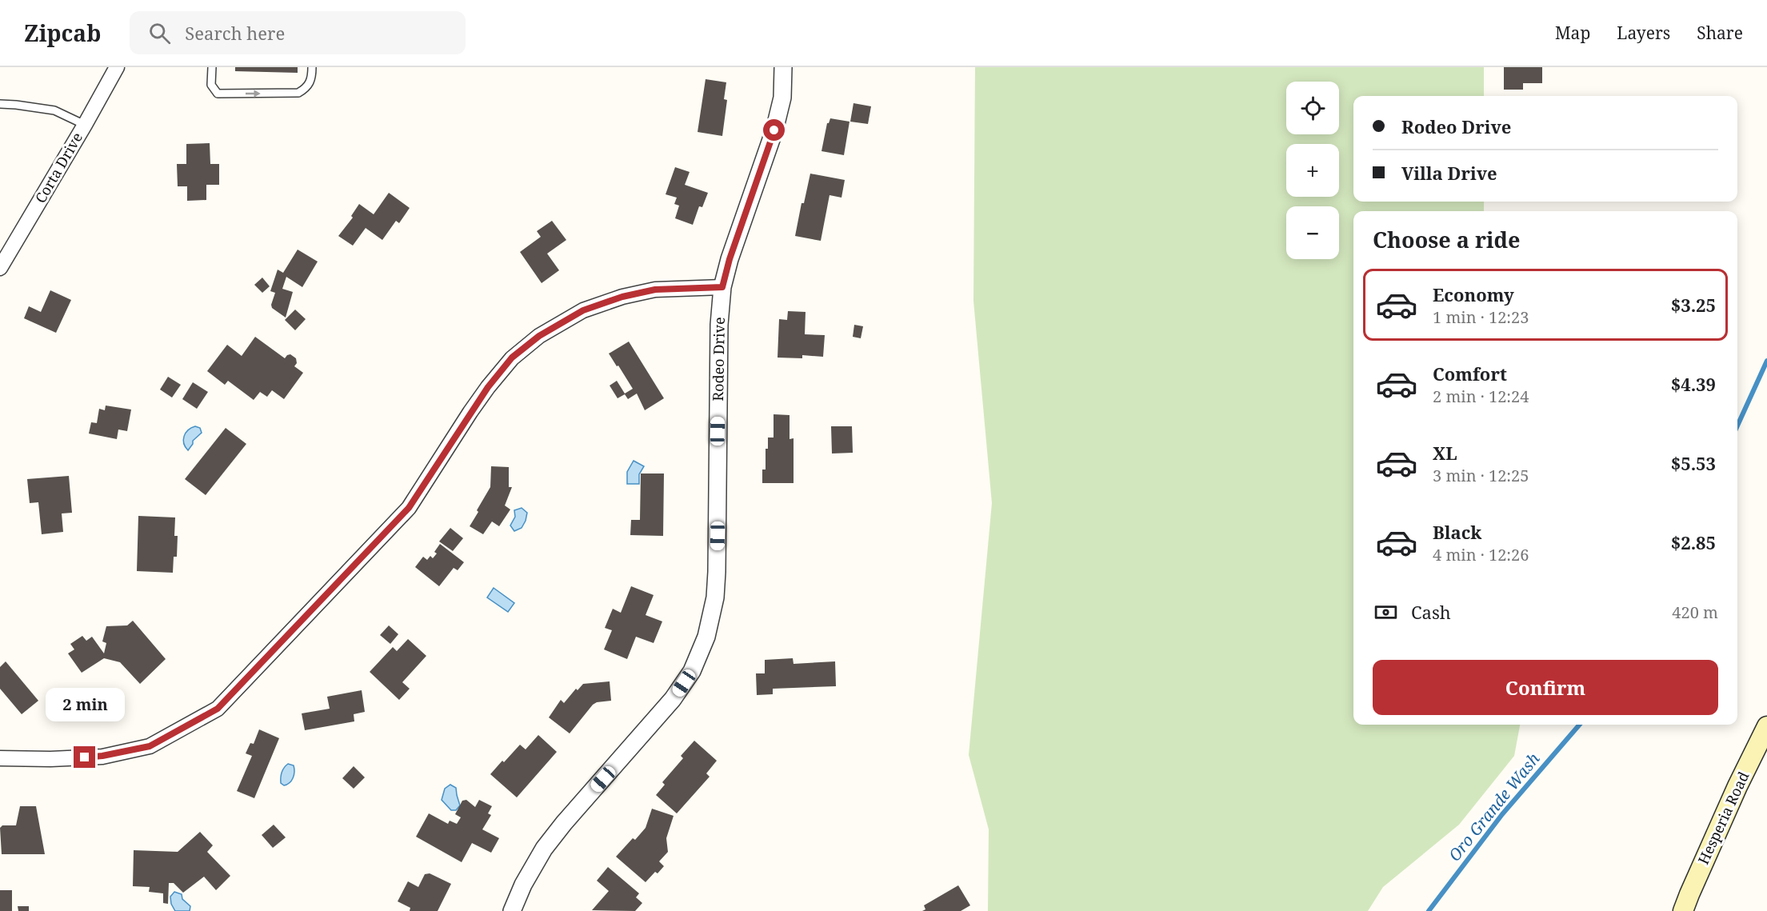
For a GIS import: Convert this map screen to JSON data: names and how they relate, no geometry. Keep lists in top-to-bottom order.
{
  "streets": {
    "main road": ["Hesperia Road"],
    "street": ["Corta Drive", "Rodeo Drive"]
  },
  "water": ["Oro Grande Wash"],
  "page": {
    "header": "Zipcab",
    "search": "Search here",
    "nav": ["Map", "Layers", "Share"],
    "map_buttons": ["+", "−"],
    "banner": ["Rodeo Drive", "Villa Drive"],
    "heading": "Choose a ride",
    "list": [
      {
        "name": "Economy",
        "note": "1 min · 12:23",
        "value": "$3.25"
      },
      {
        "name": "Comfort",
        "note": "2 min · 12:24",
        "value": "$4.39"
      },
      {
        "name": "XL",
        "note": "3 min · 12:25",
        "value": "$5.53"
      },
      {
        "name": "Black",
        "note": "4 min · 12:26",
        "value": "$2.85"
      }
    ],
    "pay": ["Cash", "420 m"],
    "buttons": "Confirm",
    "bubble": "2 min"
  }
}
